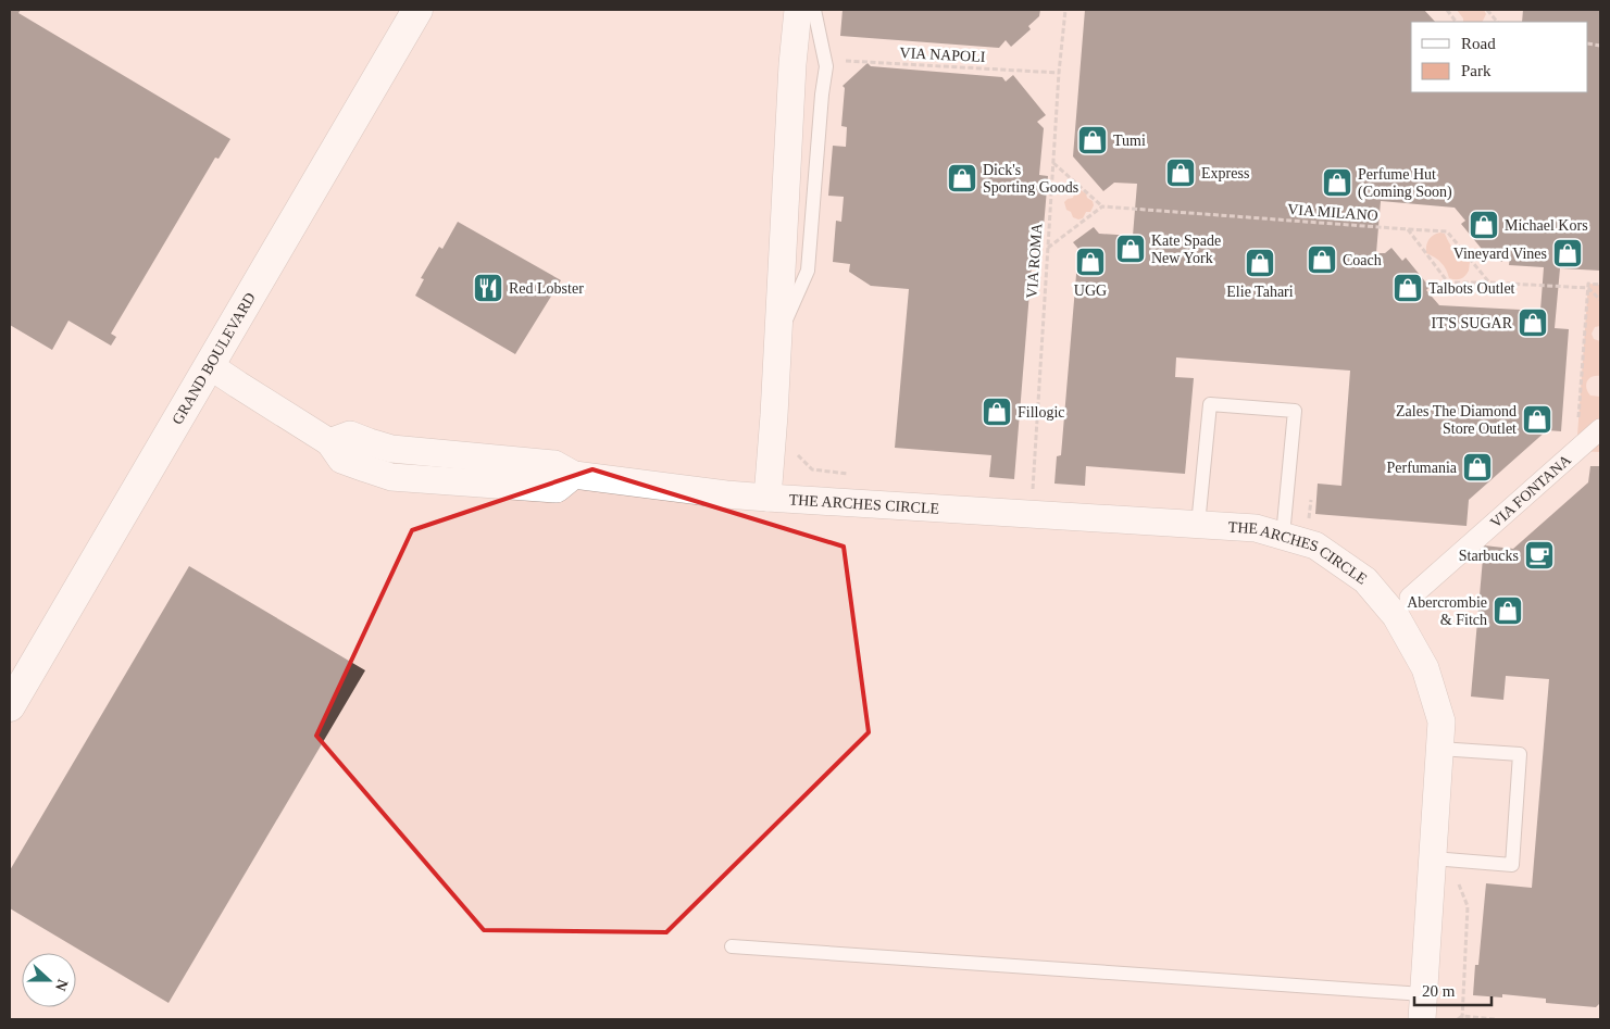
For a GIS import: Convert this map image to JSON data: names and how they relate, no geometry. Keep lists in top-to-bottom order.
{
  "streets": {
    "street": ["GRAND BOULEVARD", "VIA FONTANA", "THE ARCHES CIRCLE"],
    "path": ["VIA NAPOLI", "VIA MILANO", "VIA ROMA"]
  },
  "crossings": [
    ["VIA NAPOLI", "VIA ROMA"],
    ["VIA ROMA", "THE ARCHES CIRCLE"],
    ["GRAND BOULEVARD", "THE ARCHES CIRCLE"]
  ],
  "places": {
    "shop": [
      "Tumi",
      "Express",
      "Dick's Sporting Goods",
      "Perfume Hut (Coming Soon)",
      "Michael Kors",
      "Kate Spade New York",
      "Vineyard Vines",
      "Coach",
      "UGG",
      "Elie Tahari",
      "Talbots Outlet",
      "IT'S SUGAR",
      "Fillogic",
      "Zales The Diamond Store Outlet",
      "Perfumania",
      "Abercrombie & Fitch"
    ],
    "restaurant": ["Red Lobster"],
    "cafe": ["Starbucks"]
  },
  "legend": ["Road", "Park"],
  "scale_bar": "20 m",
  "north": "right"
}
